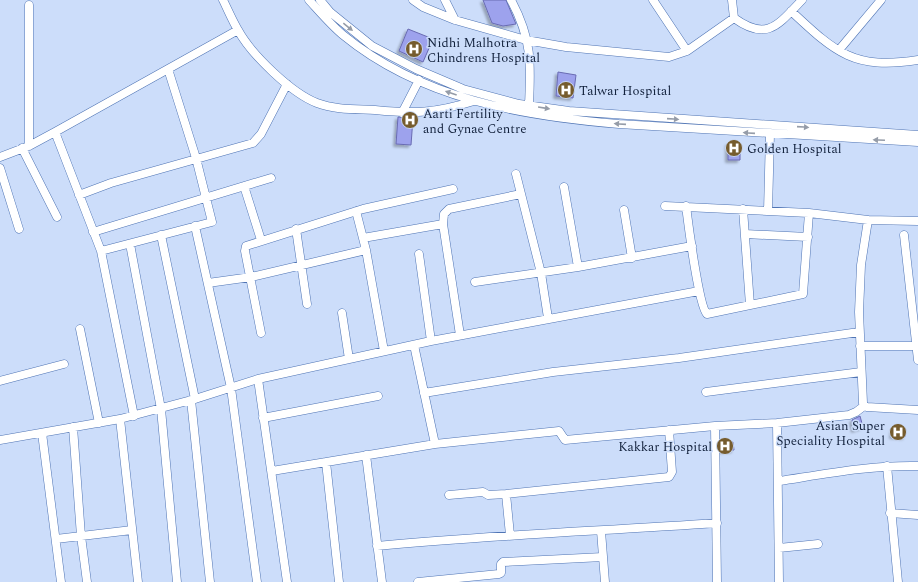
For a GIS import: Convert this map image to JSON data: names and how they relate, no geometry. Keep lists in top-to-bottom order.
{
  "places": {
    "hospital": [
      "Nidhi Malhotra Chindrens Hospital",
      "Talwar Hospital",
      "Aarti Fertility and Gynae Centre",
      "Golden Hospital",
      "Asian Super Speciality Hospital",
      "Kakkar Hospital"
    ]
  }
}
